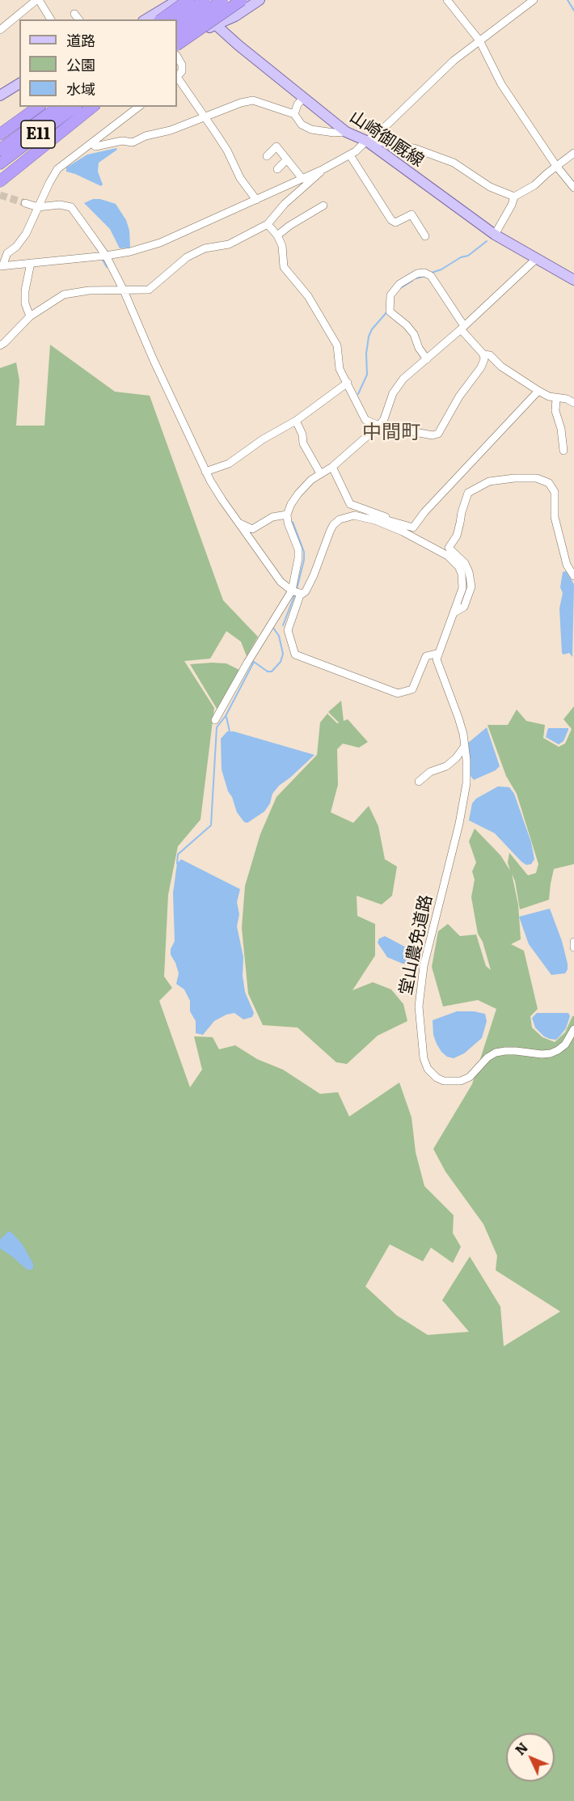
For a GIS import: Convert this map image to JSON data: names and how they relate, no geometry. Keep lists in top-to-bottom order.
{
  "streets": {
    "highway": ["E11"],
    "main road": ["山崎御厩線"],
    "street": ["堂山農免道路"]
  },
  "districts": ["中間町"],
  "legend": ["道路", "公園", "水域"],
  "north": "top left"
}
